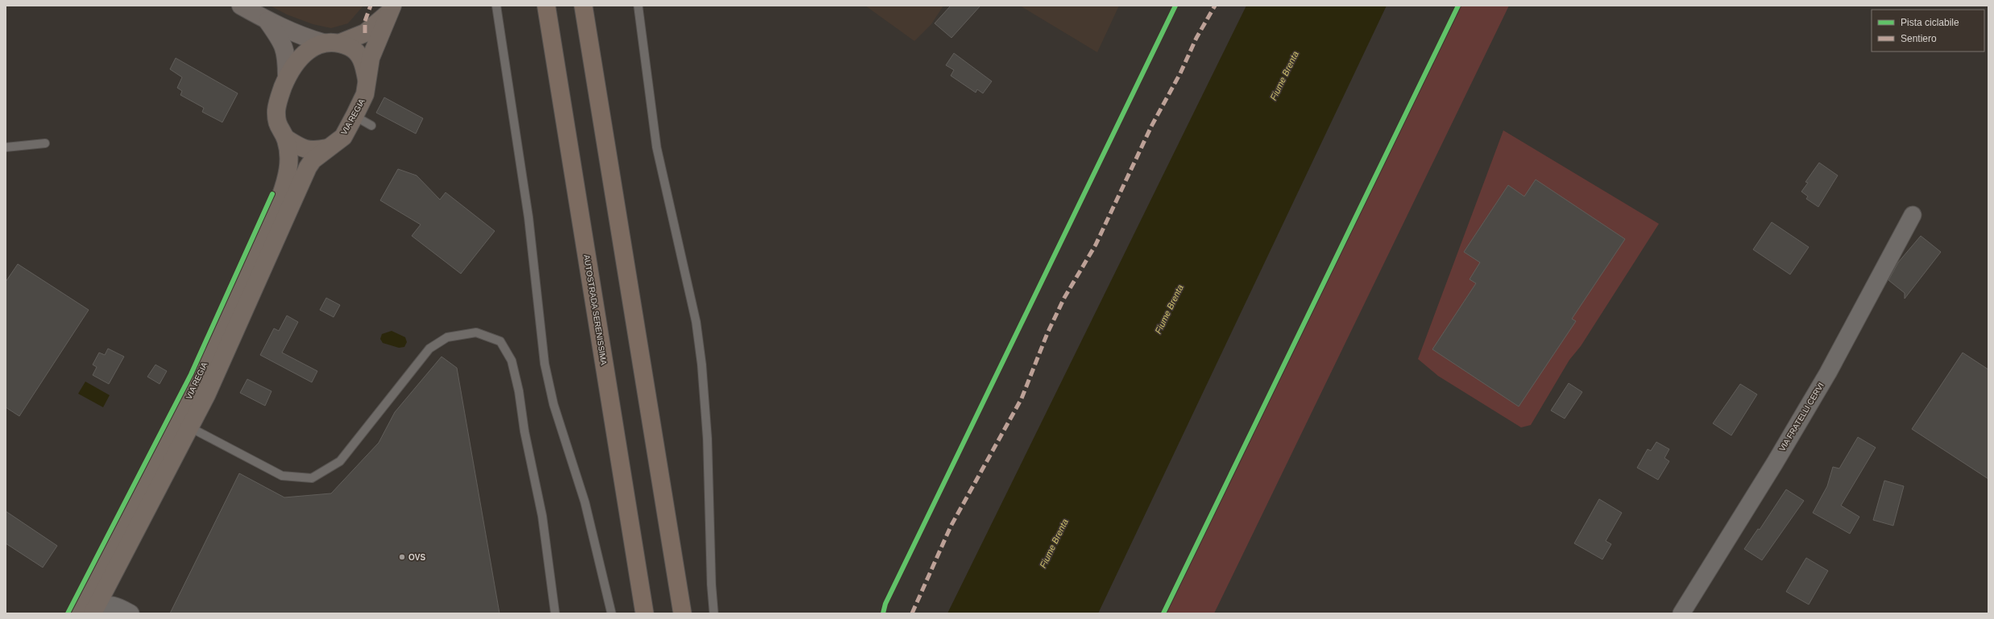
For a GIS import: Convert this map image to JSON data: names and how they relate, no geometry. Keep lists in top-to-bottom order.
{
  "streets": {
    "highway": ["AUTOSTRADA SERENISSIMA"],
    "main road": ["VIA REGIA"],
    "street": ["VIA FRATELLI CERVI"]
  },
  "water": ["Fiume Brenta"],
  "places": ["OVS"],
  "legend": ["Pista ciclabile", "Sentiero"]
}
